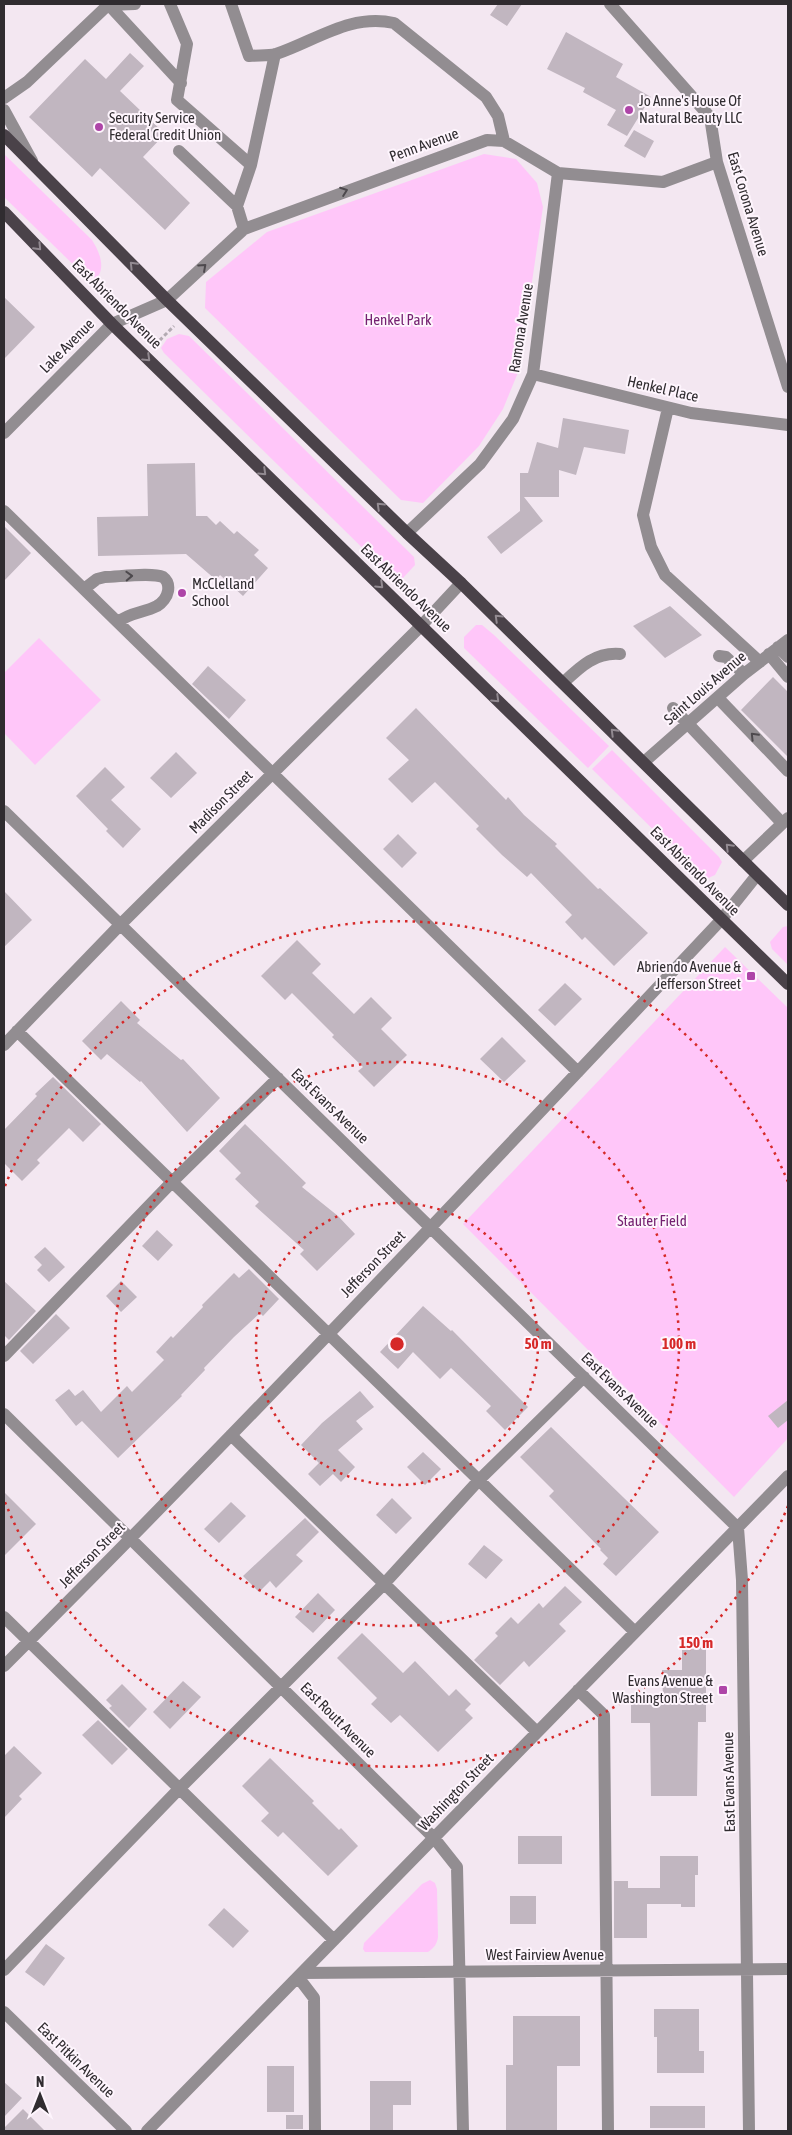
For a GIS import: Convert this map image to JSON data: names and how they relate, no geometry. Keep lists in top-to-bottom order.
{
  "streets": {
    "main road": ["East Abriendo Avenue"],
    "street": [
      "Penn Avenue",
      "East Corona Avenue",
      "Ramona Avenue",
      "Lake Avenue",
      "Henkel Place",
      "Saint Louis Avenue",
      "Madison Street",
      "East Evans Avenue",
      "Jefferson Street",
      "East Routt Avenue",
      "Washington Street",
      "West Fairview Avenue",
      "East Pitkin Avenue"
    ]
  },
  "crossings": [
    ["Penn Avenue", "Lake Avenue"],
    ["East Abriendo Avenue", "Lake Avenue"],
    ["East Abriendo Avenue", "Madison Street"],
    ["East Abriendo Avenue", "Jefferson Street"],
    ["Ramona Avenue", "Henkel Place"],
    ["Madison Street", "East Evans Avenue"],
    ["East Evans Avenue", "Jefferson Street"],
    ["East Evans Avenue", "Washington Street"],
    ["East Evans Avenue", "West Fairview Avenue"],
    ["Jefferson Street", "East Routt Avenue"],
    ["East Routt Avenue", "Washington Street"],
    ["East Routt Avenue", "West Fairview Avenue"],
    ["Washington Street", "West Fairview Avenue"]
  ],
  "one_way": ["Penn Avenue"],
  "parks": ["Henkel Park", "Stauter Field"],
  "places": {
    "other": ["Jo Anne's House Of Natural Beauty LLC", "Security Service Federal Credit Union", "McClelland School"],
    "transit": ["Abriendo Avenue & Jefferson Street", "Evans Avenue & Washington Street"]
  },
  "north": "top",
  "rings": ["50 m", "100 m", "150 m"]
}
